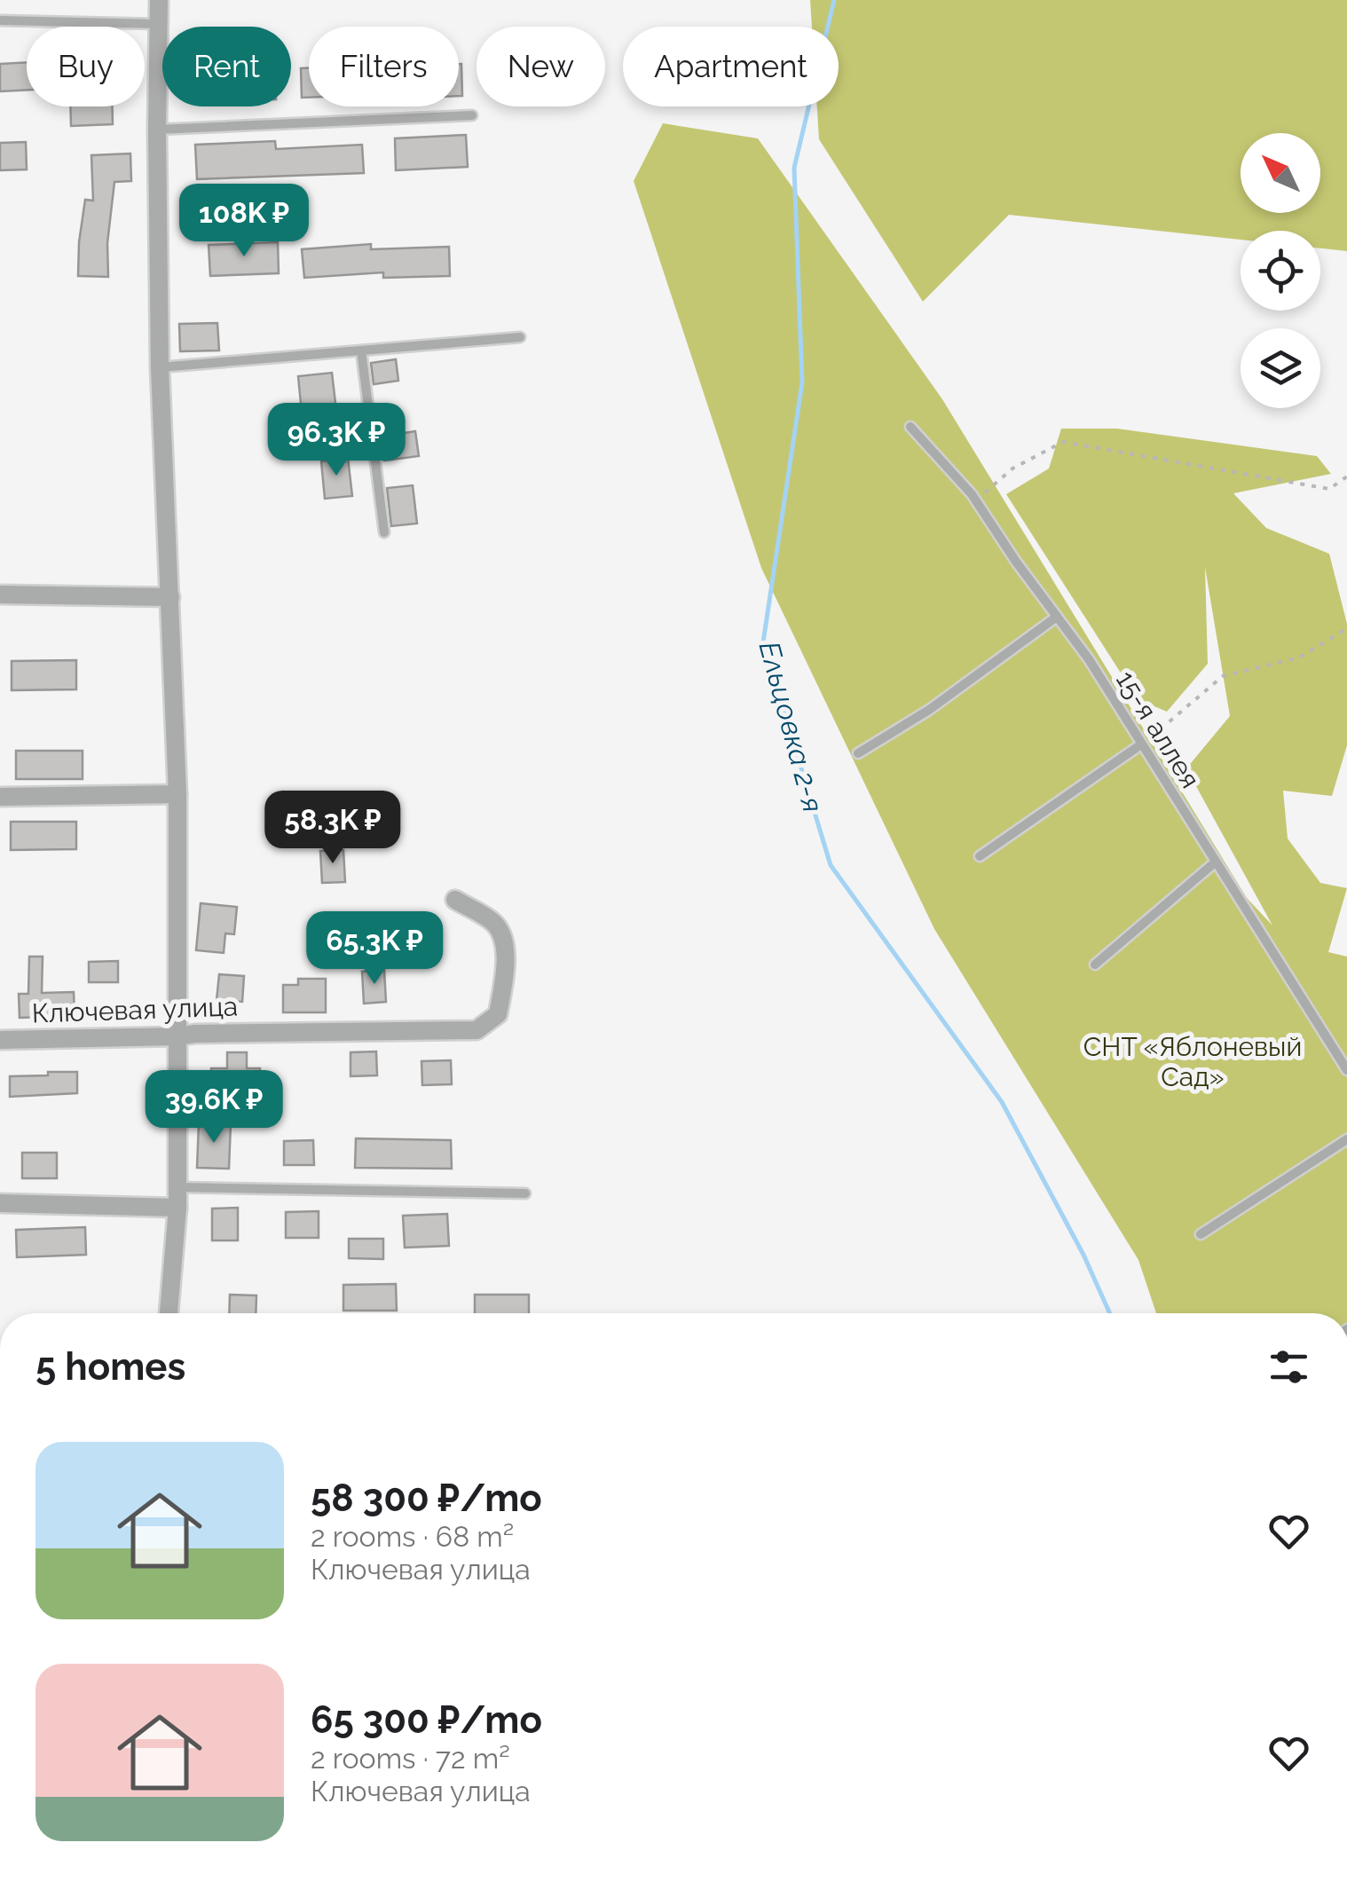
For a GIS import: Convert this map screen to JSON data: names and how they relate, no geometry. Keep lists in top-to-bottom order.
{
  "streets": {
    "street": ["Ключевая улица"],
    "lane": ["15-я аллея"]
  },
  "water": ["Ельцовка 2-я"],
  "parks": ["СНТ «Яблоневый Сад»"],
  "north": "top left",
  "page": {
    "chip": [
      "Buy",
      "Rent",
      "Filters",
      "New",
      "Apartment"
    ],
    "price": [
      "108K ₽",
      "96.3K ₽",
      "58.3K ₽",
      "65.3K ₽",
      "39.6K ₽"
    ],
    "heading": "5 homes",
    "list": [
      {
        "name": "58 300 ₽/mo",
        "note": "2 rooms · 68 m² · Ключевая улица"
      },
      {
        "name": "65 300 ₽/mo",
        "note": "2 rooms · 72 m² · Ключевая улица"
      }
    ]
  }
}
